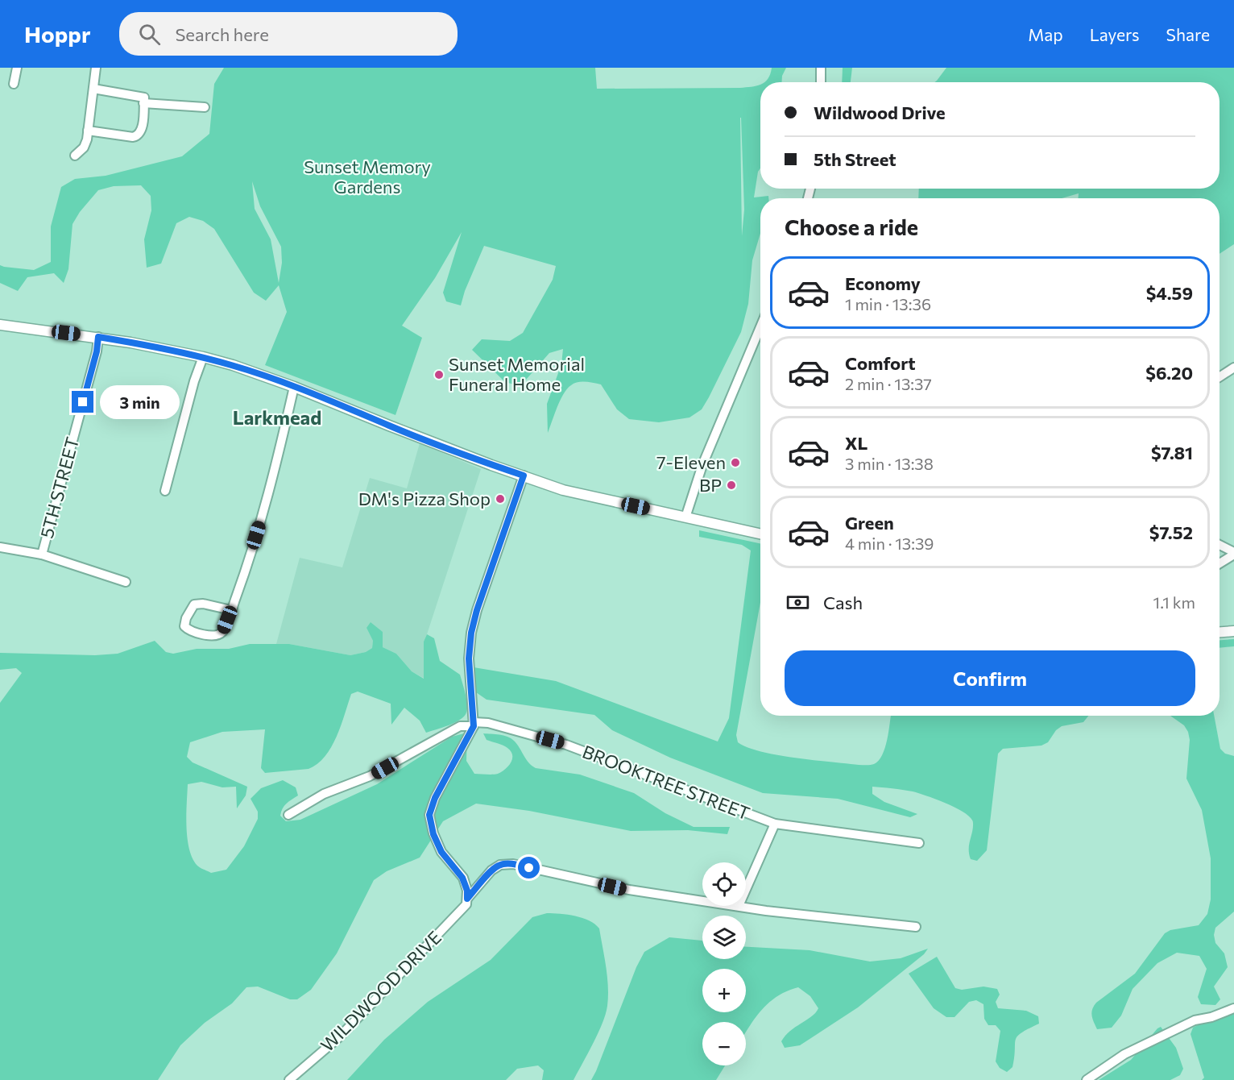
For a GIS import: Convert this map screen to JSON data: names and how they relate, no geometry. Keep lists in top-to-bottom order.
{
  "streets": {
    "street": ["5TH STREET", "BROOKTREE STREET", "WILDWOOD DRIVE"]
  },
  "districts": ["Larkmead"],
  "parks": ["Sunset Memory Gardens"],
  "places": [
    "Sunset Memorial Funeral Home",
    "7-Eleven",
    "BP",
    "DM's Pizza Shop"
  ],
  "page": {
    "header": "Hoppr",
    "search": "Search here",
    "nav": ["Map", "Layers", "Share"],
    "banner": ["Wildwood Drive", "5th Street"],
    "heading": "Choose a ride",
    "list": [
      {
        "name": "Economy",
        "note": "1 min · 13:36",
        "value": "$4.59"
      },
      {
        "name": "Comfort",
        "note": "2 min · 13:37",
        "value": "$6.20"
      },
      {
        "name": "XL",
        "note": "3 min · 13:38",
        "value": "$7.81"
      },
      {
        "name": "Green",
        "note": "4 min · 13:39",
        "value": "$7.52"
      }
    ],
    "bubble": "3 min",
    "pay": ["Cash", "1.1 km"],
    "buttons": "Confirm",
    "map_buttons": ["+", "−"]
  }
}
